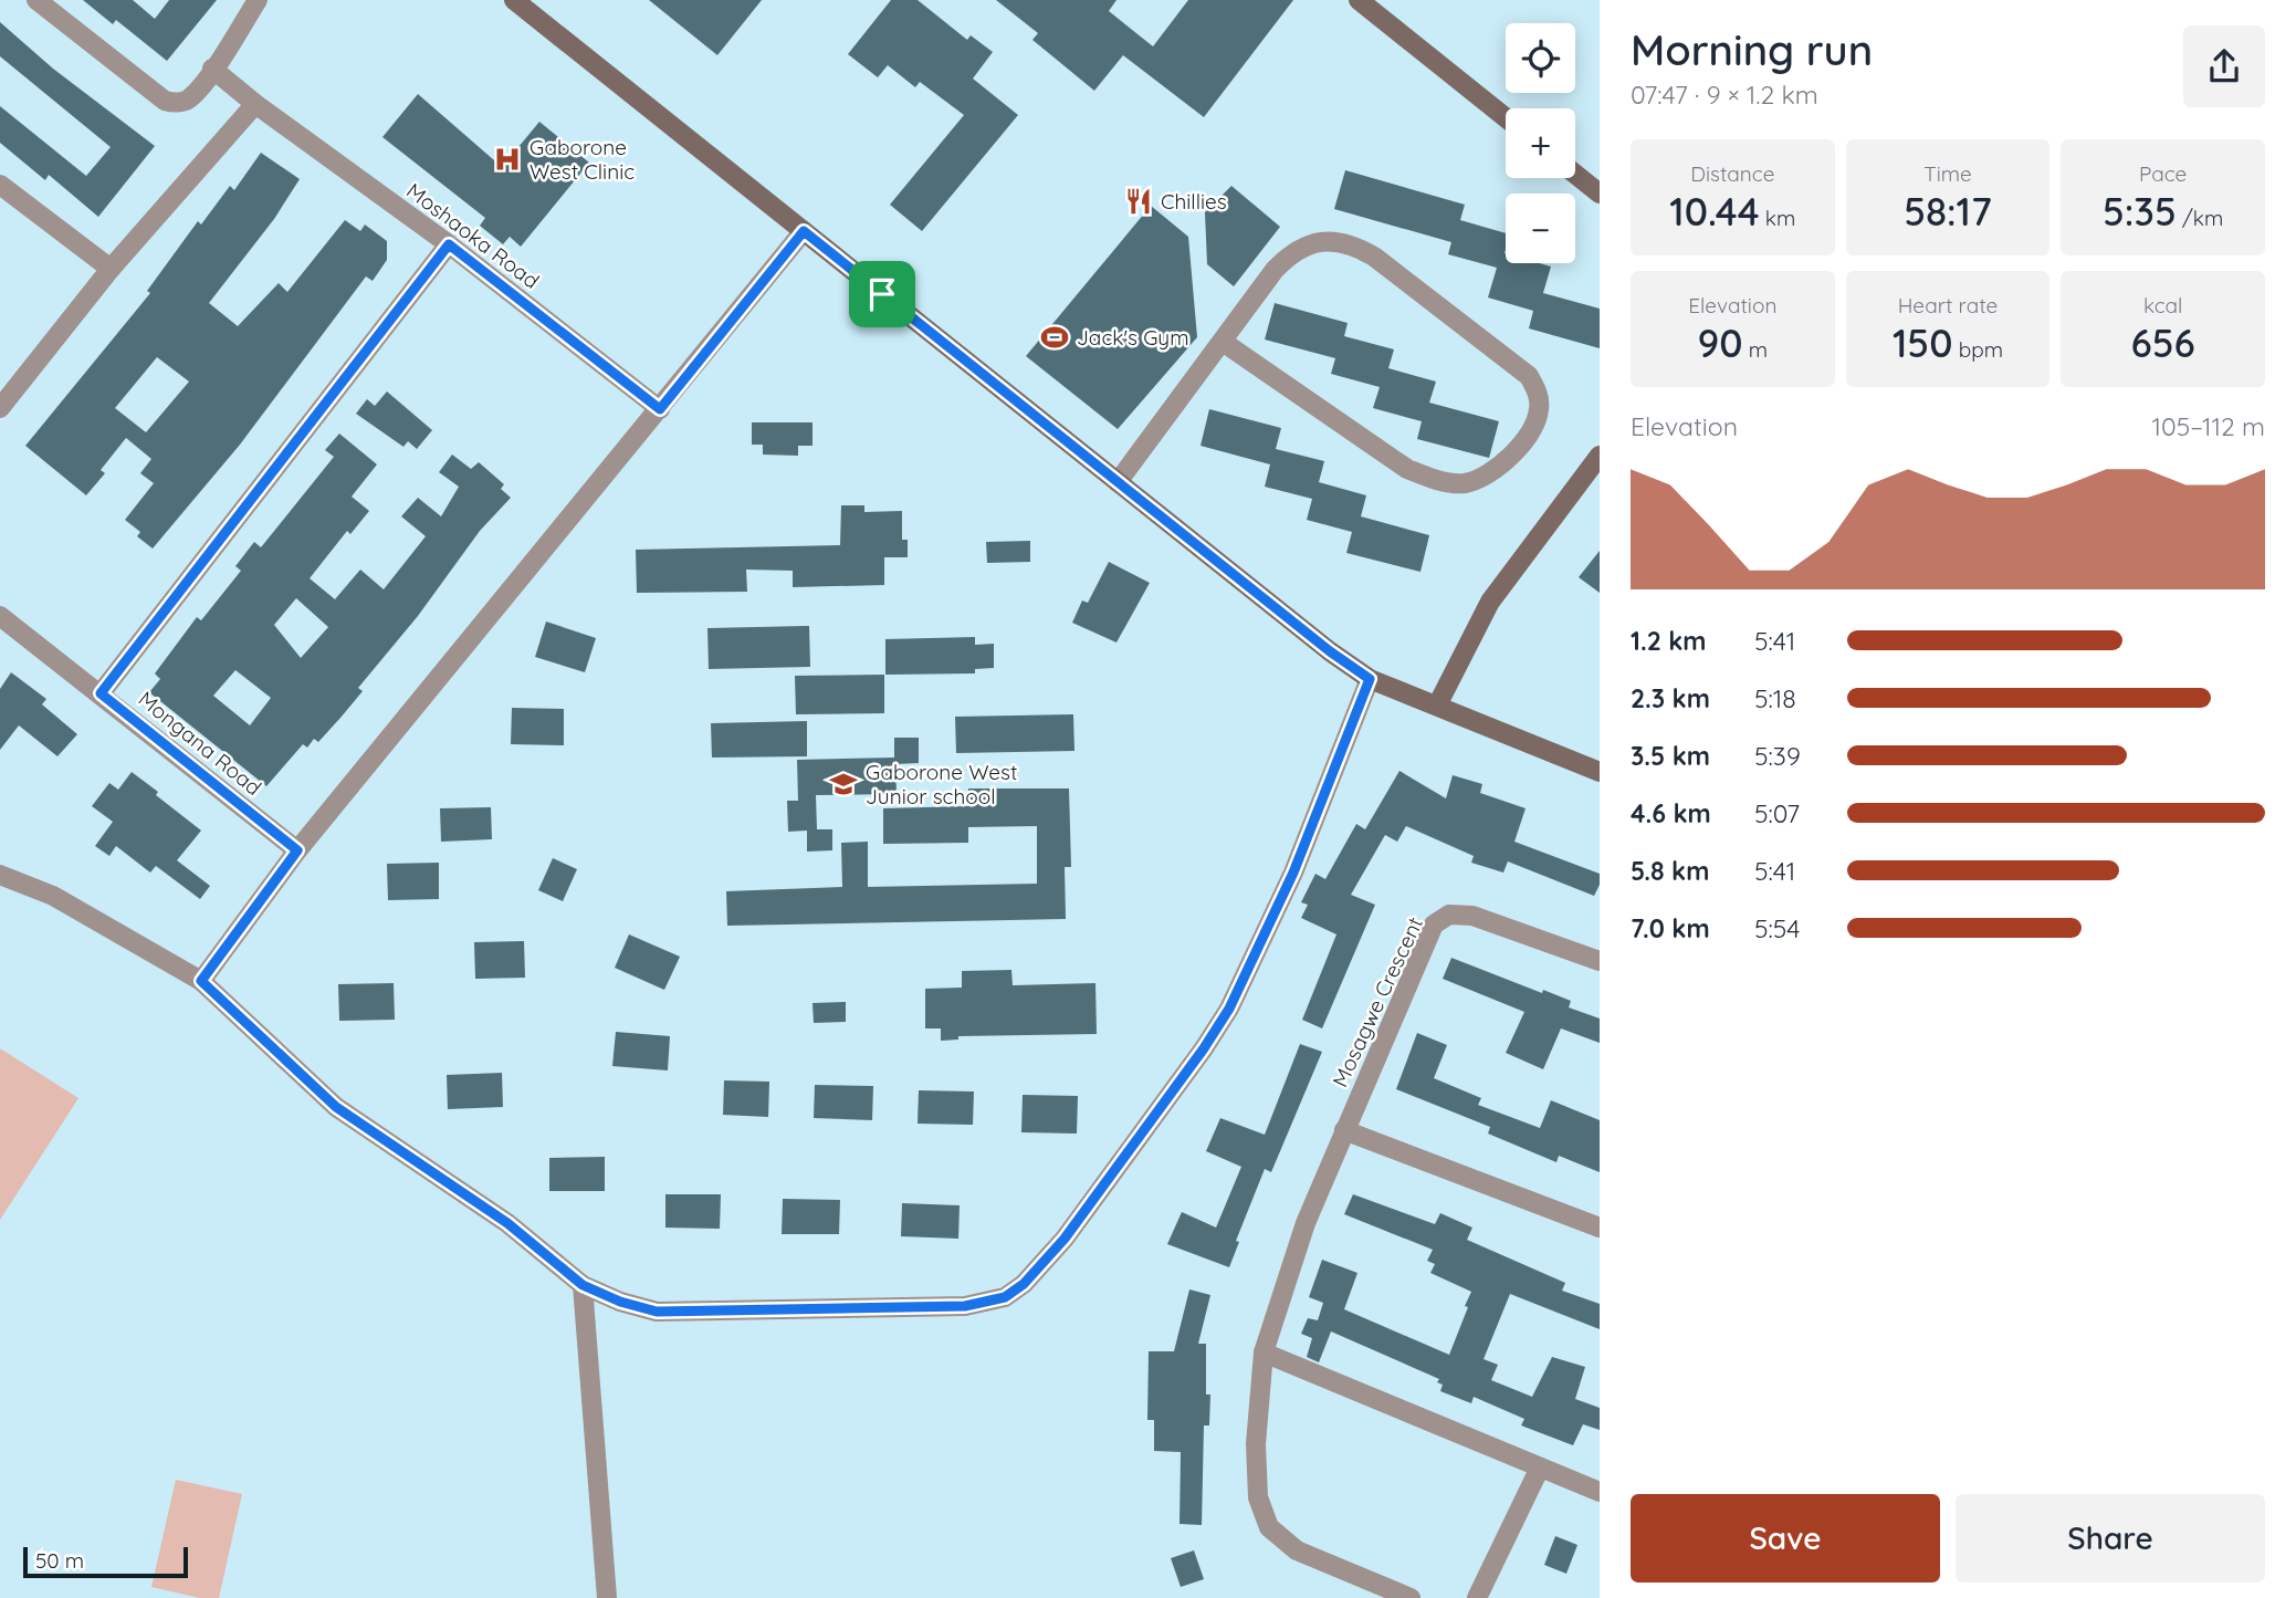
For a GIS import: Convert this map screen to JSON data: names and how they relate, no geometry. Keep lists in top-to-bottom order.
{
  "streets": {
    "street": ["Moshaoka Road", "Mongana Road", "Mosagwe Crescent"]
  },
  "places": {
    "hospital": ["Gaborone West Clinic"],
    "restaurant": ["Chillies"],
    "sports": ["Jack's Gym"],
    "school or university": ["Gaborone West Junior school"]
  },
  "scale_bar": "50 m",
  "page": {
    "heading": ["Morning run", "07:47 · 9 × 1.2 km"],
    "map_buttons": ["+", "−"],
    "stats": [
      ["Distance", "10.44 km"],
      ["Time", "58:17"],
      ["Pace", "5:35 /km"],
      ["Elevation", "90 m"],
      ["Heart rate", "150 bpm"],
      ["kcal", "656"]
    ],
    "chart": ["Elevation", "105–112 m"],
    "list": [
      {
        "name": "1.2 km",
        "note": "5:41"
      },
      {
        "name": "2.3 km",
        "note": "5:18"
      },
      {
        "name": "3.5 km",
        "note": "5:39"
      },
      {
        "name": "4.6 km",
        "note": "5:07"
      },
      {
        "name": "5.8 km",
        "note": "5:41"
      },
      {
        "name": "7.0 km",
        "note": "5:54"
      }
    ],
    "buttons": ["Save", "Share"],
    "scale": "50 m"
  }
}
